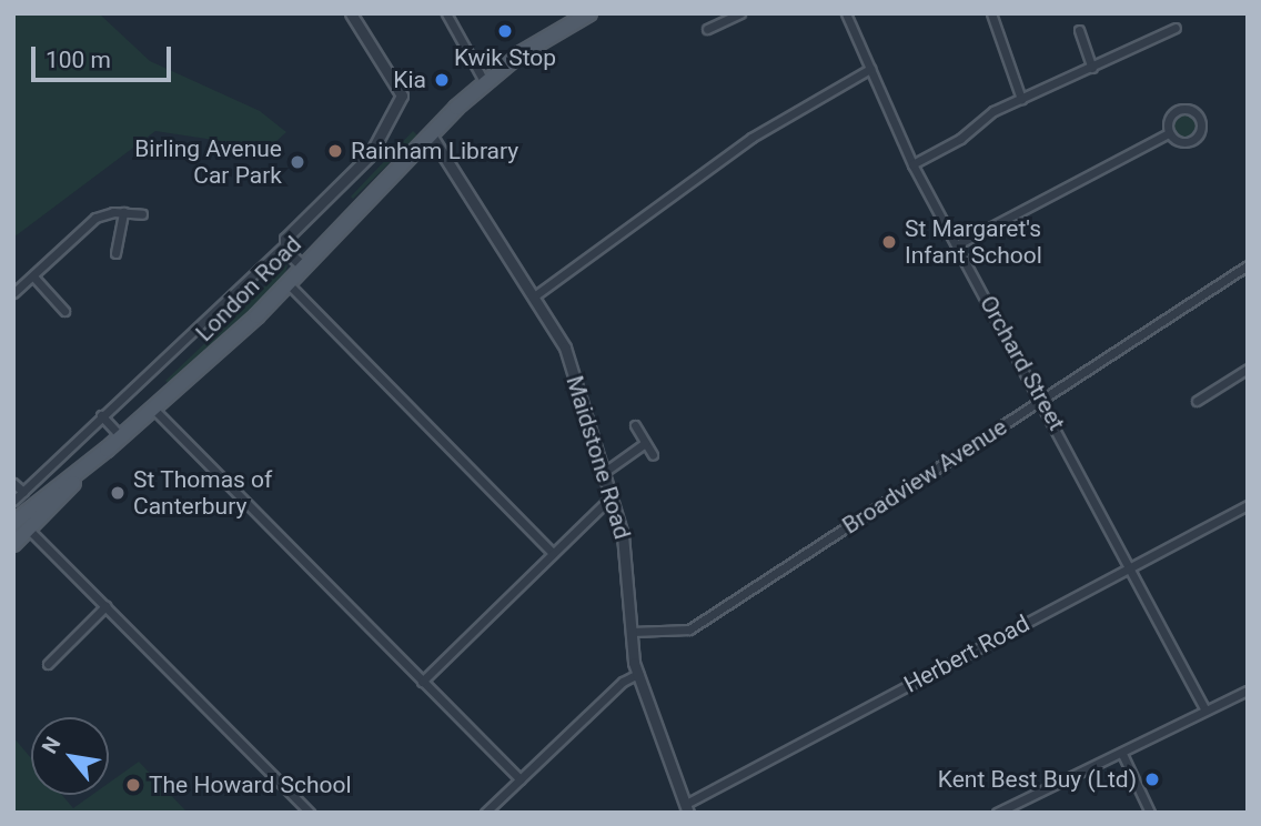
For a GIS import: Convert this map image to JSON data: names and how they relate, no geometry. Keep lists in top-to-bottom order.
{
  "streets": {
    "main road": ["London Road"],
    "street": [
      "Orchard Street",
      "Maidstone Road",
      "Broadview Avenue",
      "Herbert Road"
    ]
  },
  "crossings": [
    ["London Road", "Maidstone Road"],
    ["Orchard Street", "Broadview Avenue"],
    ["Orchard Street", "Herbert Road"],
    ["Maidstone Road", "Broadview Avenue"],
    ["Maidstone Road", "Herbert Road"]
  ],
  "places": [
    "Kwik Stop",
    "Kia",
    "Rainham Library",
    "Birling Avenue Car Park",
    "St Margaret's Infant School",
    "St Thomas of Canterbury",
    "Kent Best Buy (Ltd)",
    "The Howard School"
  ],
  "scale_bar": "100 m",
  "north": "top left"
}
